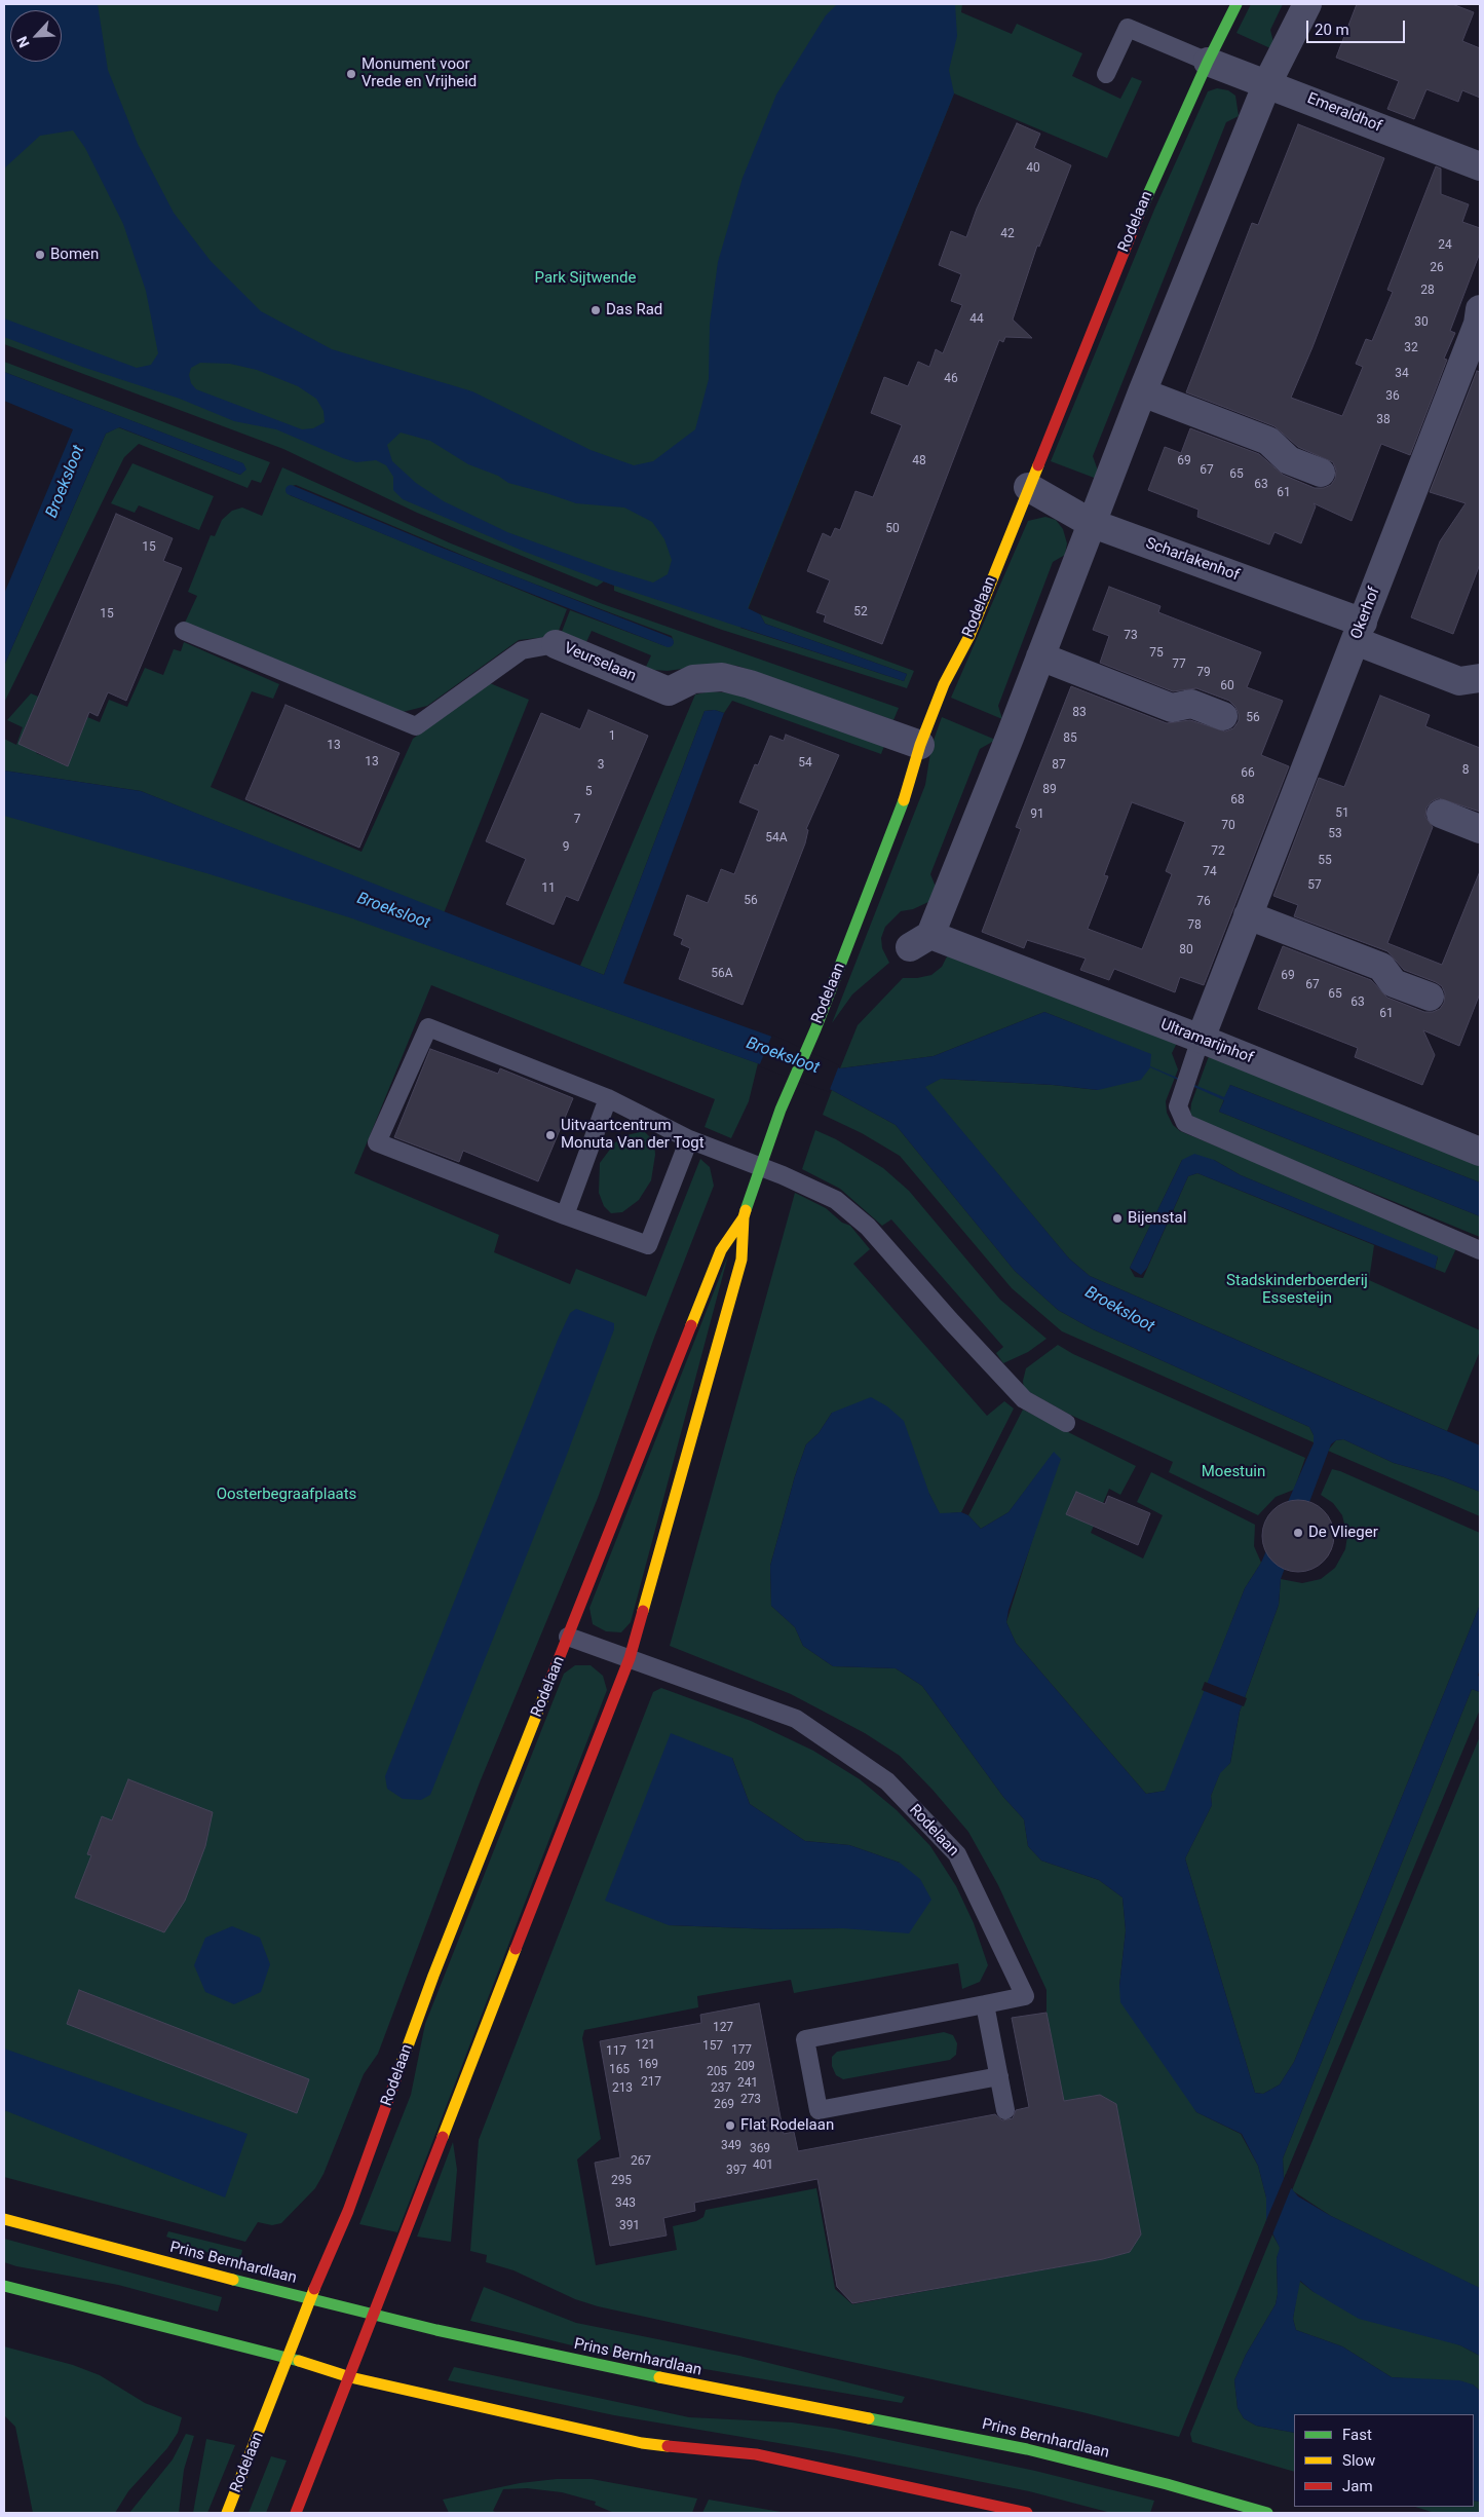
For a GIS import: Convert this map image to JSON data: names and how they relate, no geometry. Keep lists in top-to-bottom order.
{
  "streets": {
    "street": [
      "Emeraldhof",
      "Rodelaan",
      "Scharlakenhof",
      "Okerhof",
      "Veurselaan",
      "Ultramarijnhof",
      "Prins Bernhardlaan"
    ]
  },
  "crossings": [
    ["Emeraldhof", "Rodelaan"],
    ["Rodelaan", "Scharlakenhof"],
    ["Rodelaan", "Veurselaan"],
    ["Rodelaan", "Prins Bernhardlaan"],
    ["Scharlakenhof", "Okerhof"],
    ["Okerhof", "Ultramarijnhof"]
  ],
  "water": ["Broeksloot"],
  "parks": [
    "Park Sijtwende",
    "Stadskinderboerderij Essesteijn",
    "Moestuin",
    "Oosterbegraafplaats"
  ],
  "places": [
    "Monument voor Vrede en Vrijheid",
    "Bomen",
    "Das Rad",
    "Uitvaartcentrum Monuta Van der Togt",
    "Bijenstal",
    "De Vlieger",
    "Flat Rodelaan"
  ],
  "house_numbers": [
    "40",
    "42",
    "24",
    "26",
    "28",
    "44",
    "30",
    "32",
    "34",
    "46",
    "36",
    "38",
    "48",
    "69",
    "67",
    "65",
    "63",
    "61",
    "50",
    "15",
    "52",
    "15",
    "73",
    "75",
    "77",
    "79",
    "60",
    "83",
    "56",
    "1",
    "85",
    "13",
    "13",
    "54",
    "3",
    "87",
    "8",
    "66",
    "89",
    "5",
    "68",
    "51",
    "91",
    "7",
    "70",
    "53",
    "54A",
    "9",
    "72",
    "55",
    "74",
    "57",
    "11",
    "56",
    "76",
    "78",
    "80",
    "56A",
    "69",
    "67",
    "65",
    "63",
    "61",
    "127",
    "121",
    "157",
    "177",
    "117",
    "169",
    "209",
    "165",
    "205",
    "217",
    "241",
    "213",
    "237",
    "273",
    "269",
    "349",
    "369",
    "267",
    "401",
    "397",
    "295",
    "343",
    "391"
  ],
  "legend": ["Fast", "Slow", "Jam"],
  "scale_bar": "20 m",
  "north": "bottom left"
}
